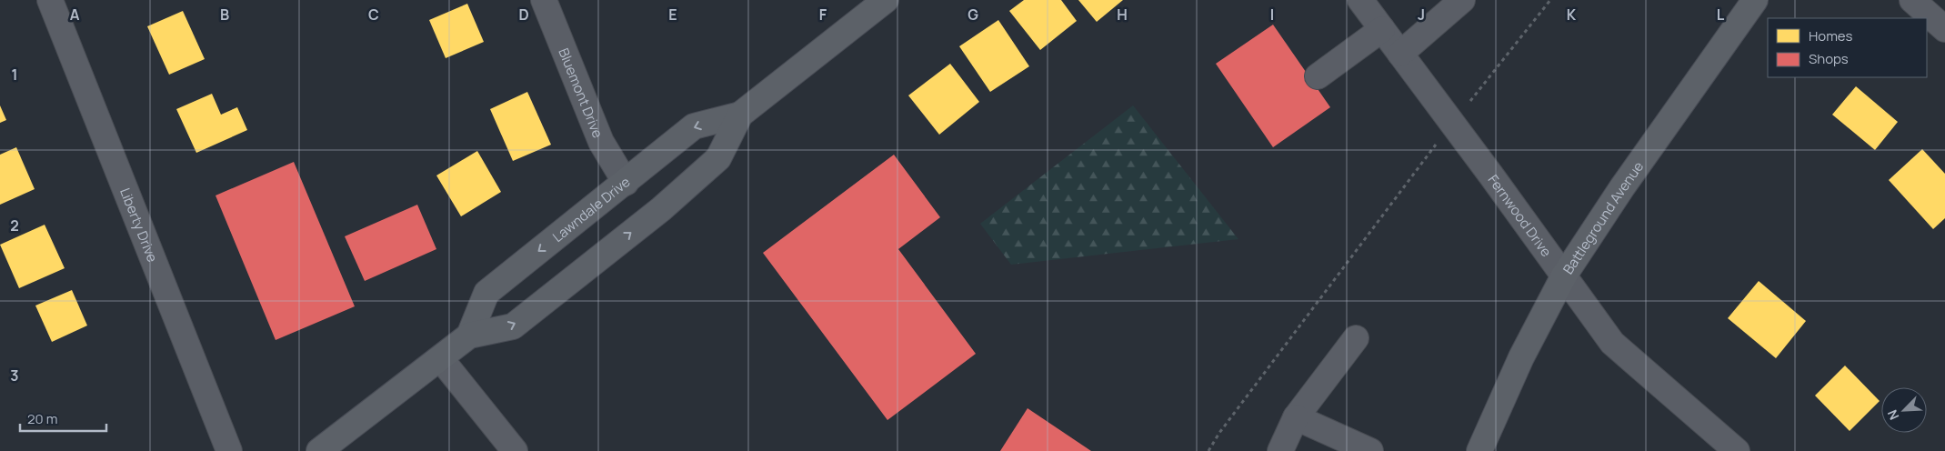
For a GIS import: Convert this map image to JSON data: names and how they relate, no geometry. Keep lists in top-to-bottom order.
{
  "streets": {
    "main road": ["Lawndale Drive", "Battleground Avenue"],
    "street": ["Bluemont Drive", "Fernwood Drive", "Liberty Drive"]
  },
  "crossings": [
    ["Bluemont Drive", "Lawndale Drive"],
    ["Fernwood Drive", "Battleground Avenue"]
  ],
  "legend": ["Homes", "Shops"],
  "scale_bar": "20 m",
  "north": "bottom left",
  "grid": {
    "columns": [
      "A",
      "B",
      "C",
      "D",
      "E",
      "F",
      "G",
      "H",
      "I",
      "J",
      "K",
      "L"
    ],
    "rows": ["1", "2", "3"]
  }
}
